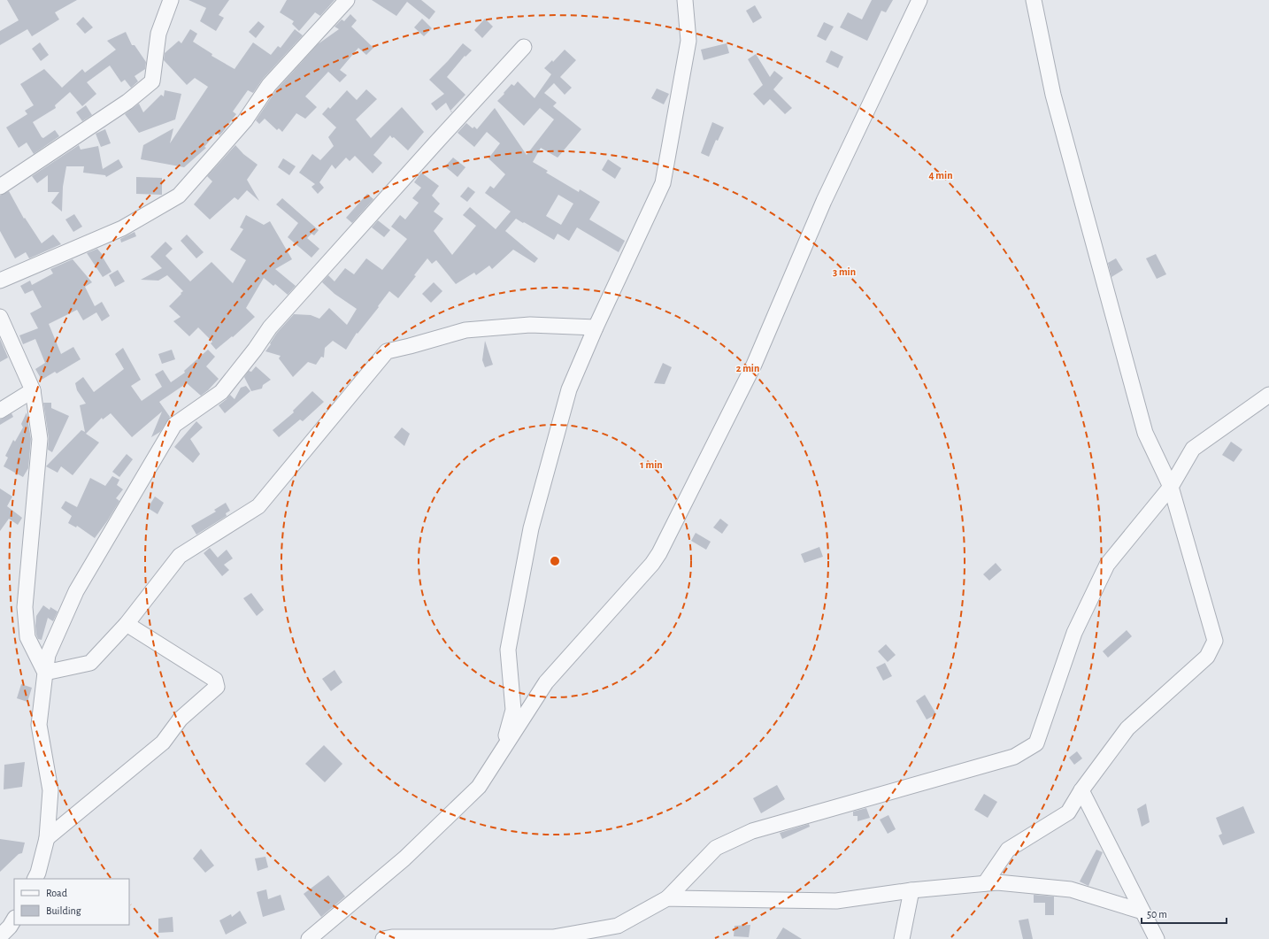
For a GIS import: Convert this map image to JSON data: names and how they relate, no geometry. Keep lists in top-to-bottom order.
{
  "legend": ["Road", "Building"],
  "scale_bar": "50 m",
  "rings": [
    "4 min",
    "3 min",
    "2 min",
    "1 min"
  ]
}
